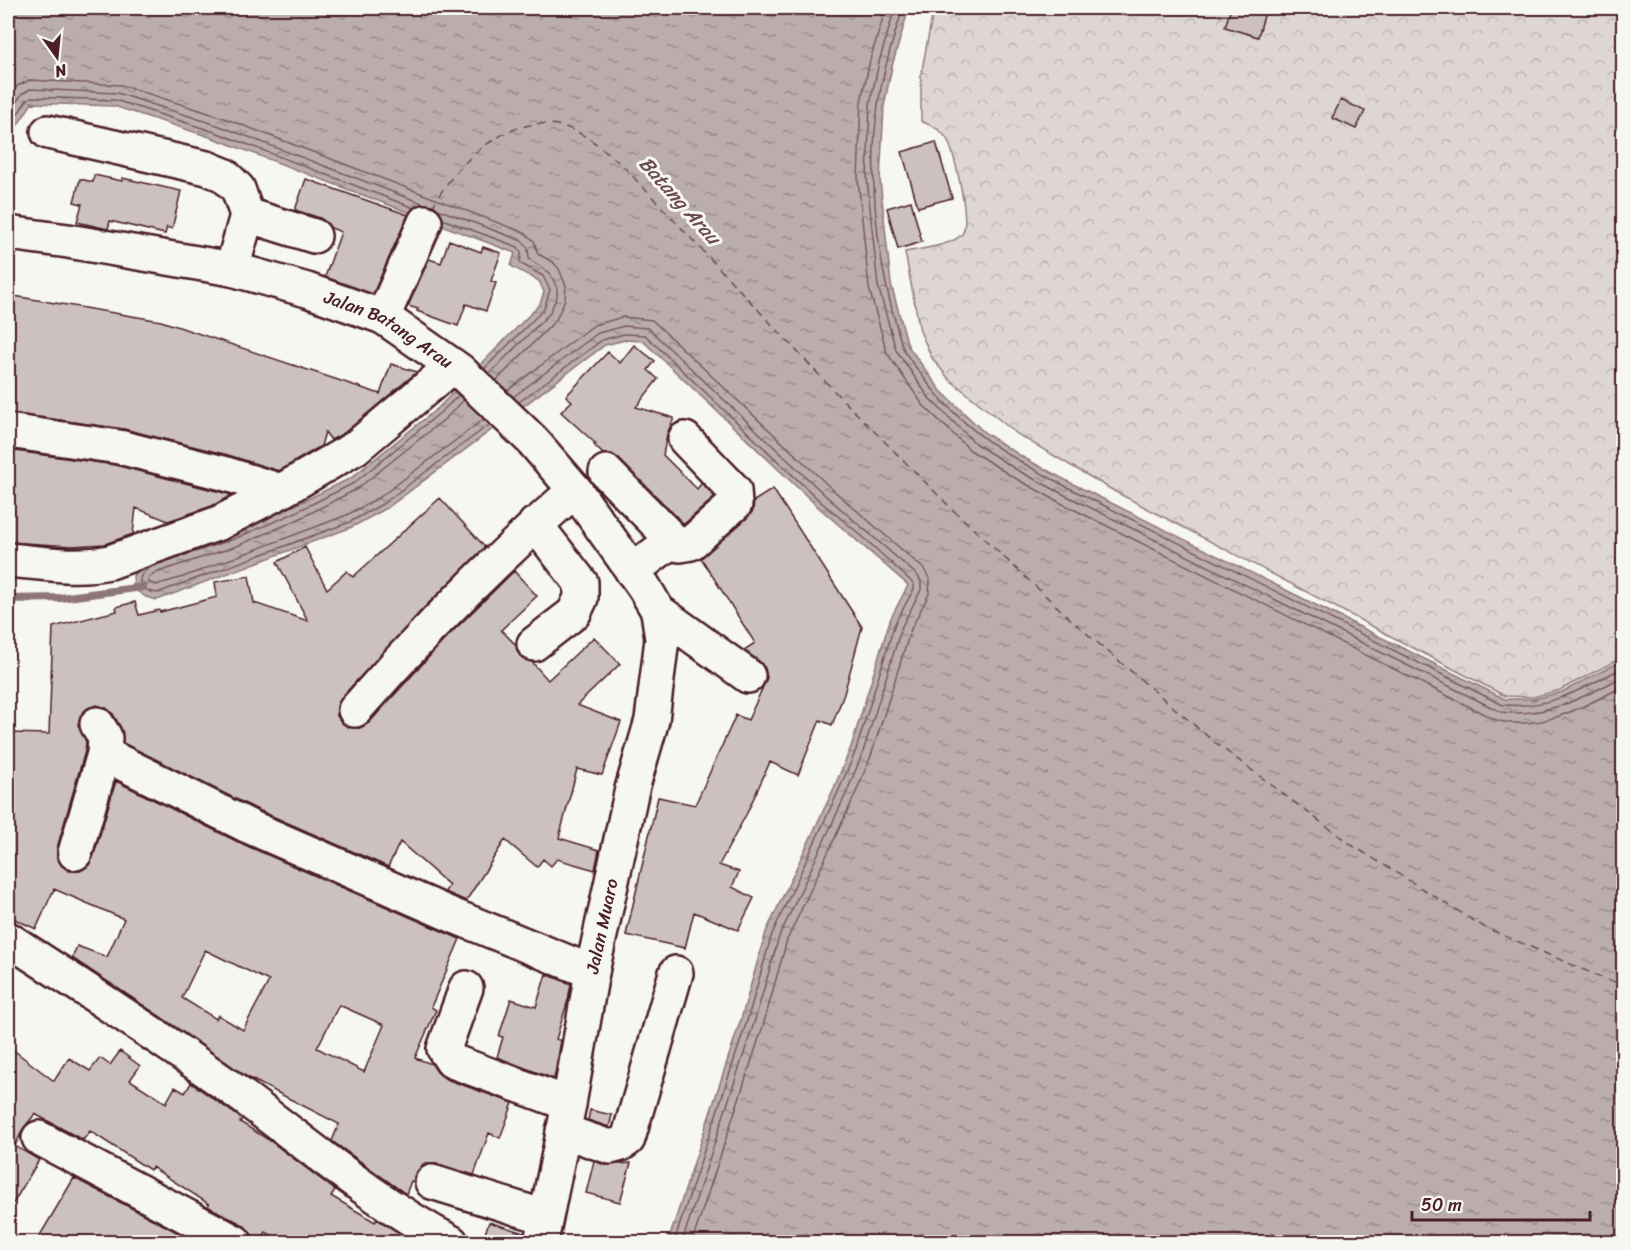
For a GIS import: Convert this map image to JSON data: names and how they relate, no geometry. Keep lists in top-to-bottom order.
{
  "streets": {
    "street": ["Jalan Batang Arau", "Jalan Muaro"]
  },
  "crossings": [
    ["Jalan Batang Arau", "Jalan Muaro"]
  ],
  "water": ["Batang Arau"],
  "scale_bar": "50 m",
  "north": "bottom"
}
